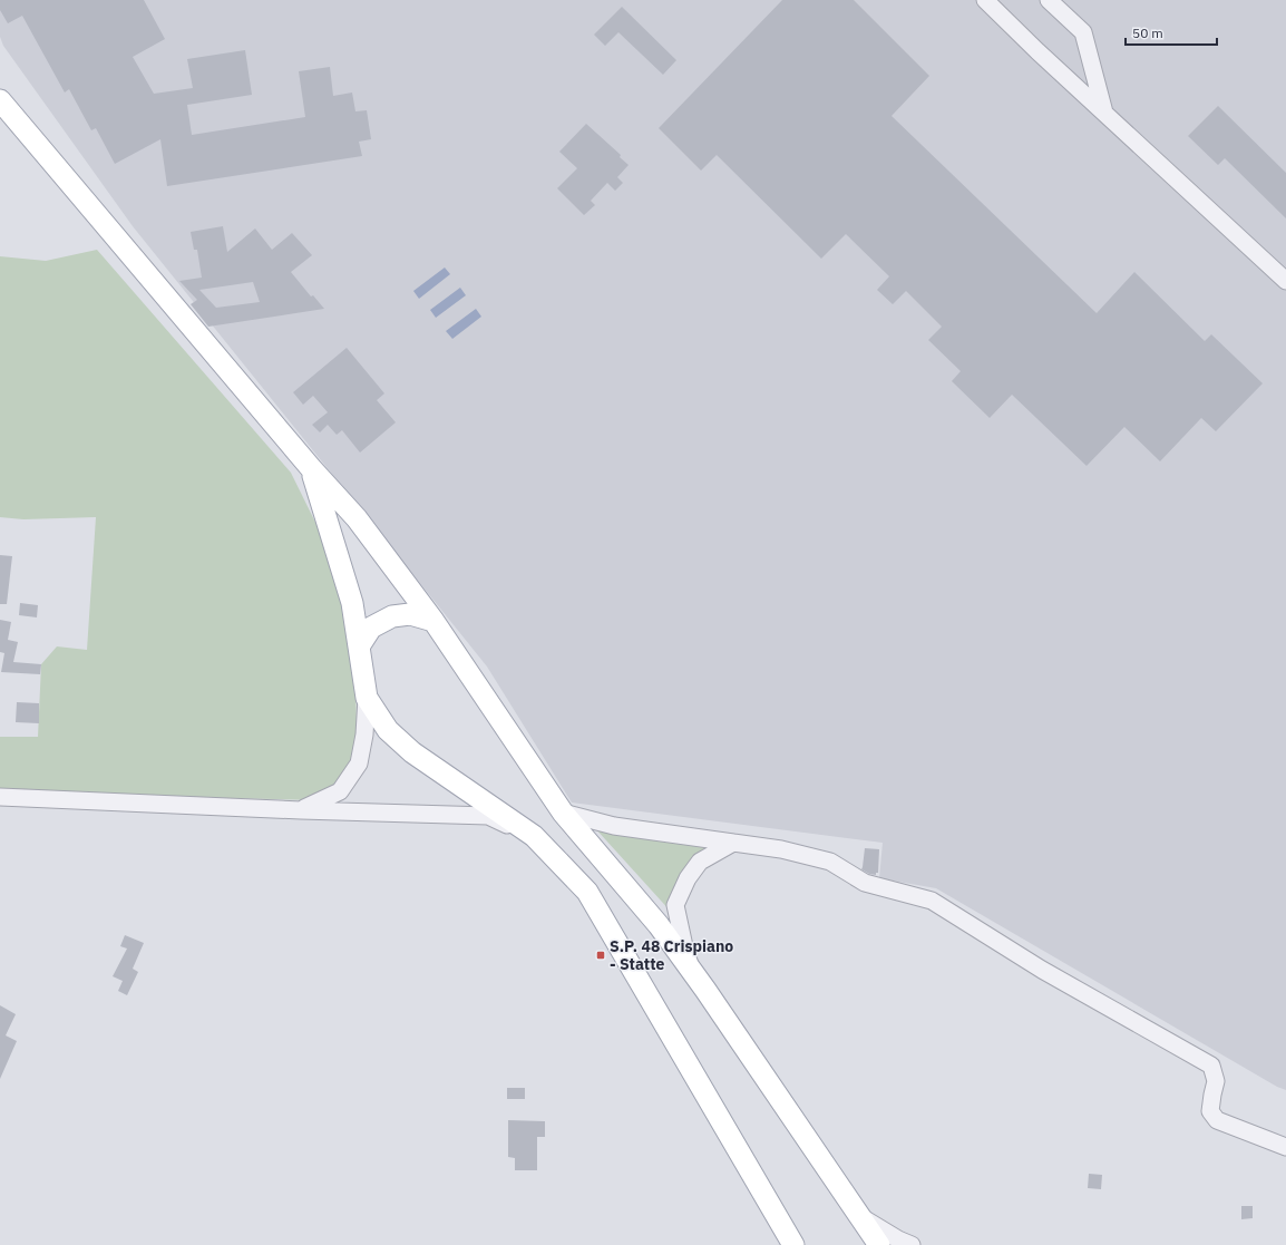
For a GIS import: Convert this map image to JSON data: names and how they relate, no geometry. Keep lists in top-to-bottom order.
{
  "places": {
    "transit": ["S.P. 48 Crispiano - Statte"]
  },
  "scale_bar": "50 m"
}
